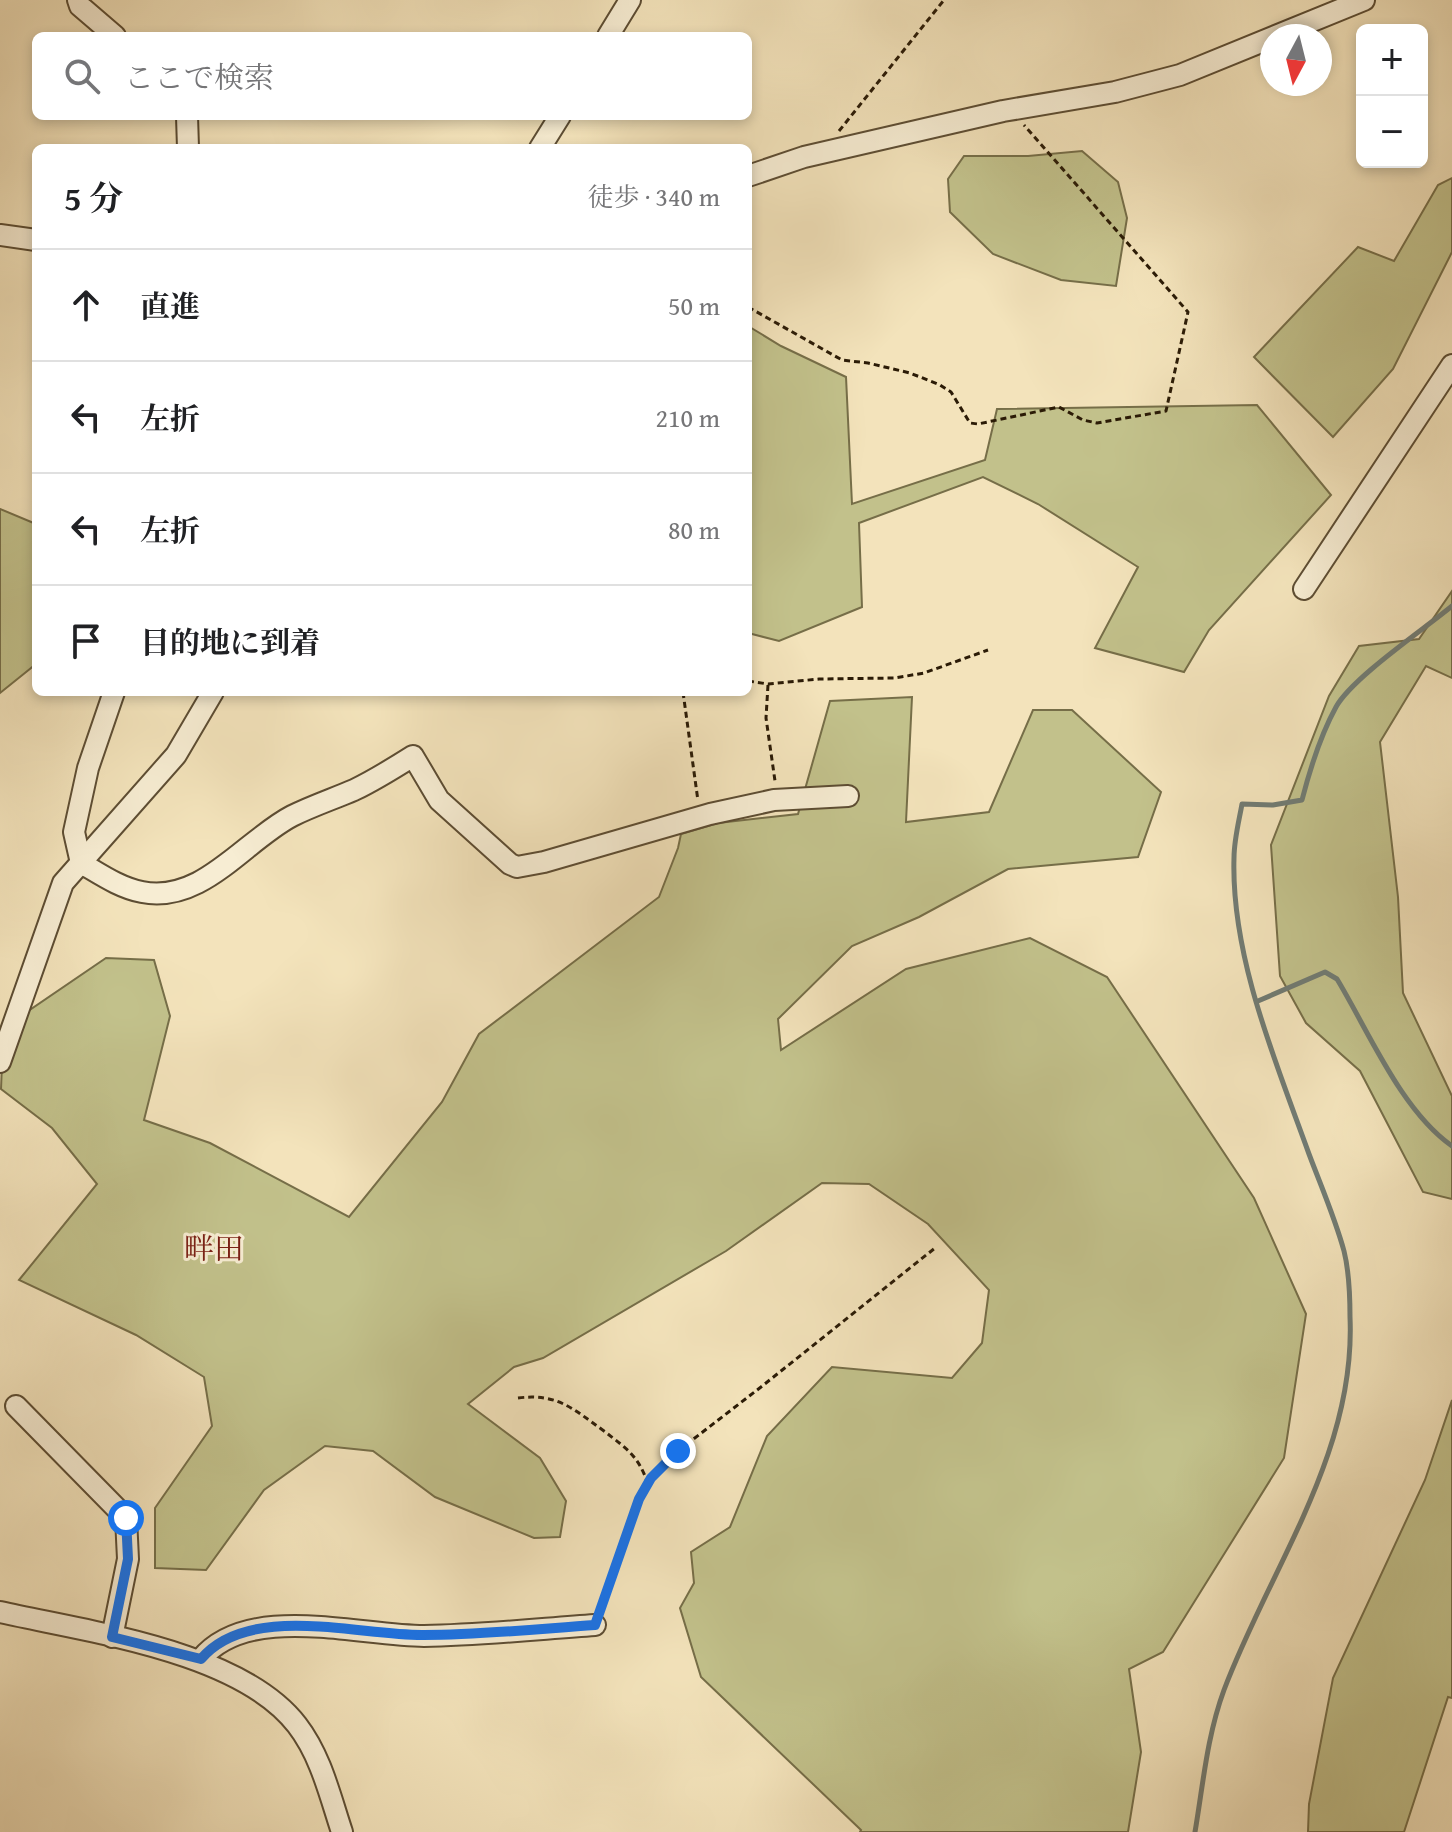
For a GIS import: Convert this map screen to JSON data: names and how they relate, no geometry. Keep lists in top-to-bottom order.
{
  "districts": ["畔田"],
  "north": "bottom",
  "page": {
    "map_buttons": ["+", "−"],
    "search": "ここで検索",
    "heading": ["5 分", "徒歩 · 340 m"],
    "list": [
      ["直進", "50 m"],
      ["左折", "210 m"],
      ["左折", "80 m"],
      "目的地に到着"
    ]
  }
}
